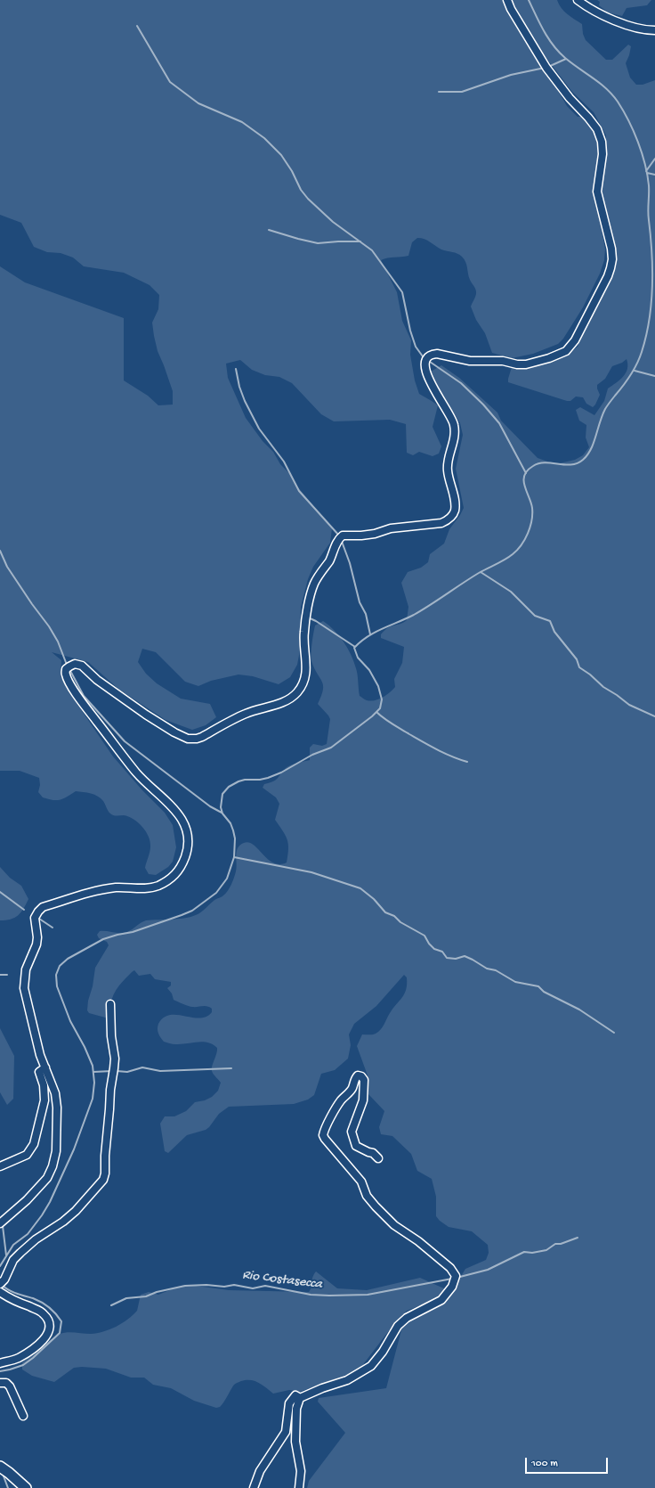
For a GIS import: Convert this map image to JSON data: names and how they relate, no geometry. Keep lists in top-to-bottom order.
{
  "water": ["Rio Costasecca"],
  "scale_bar": "100 m"
}
